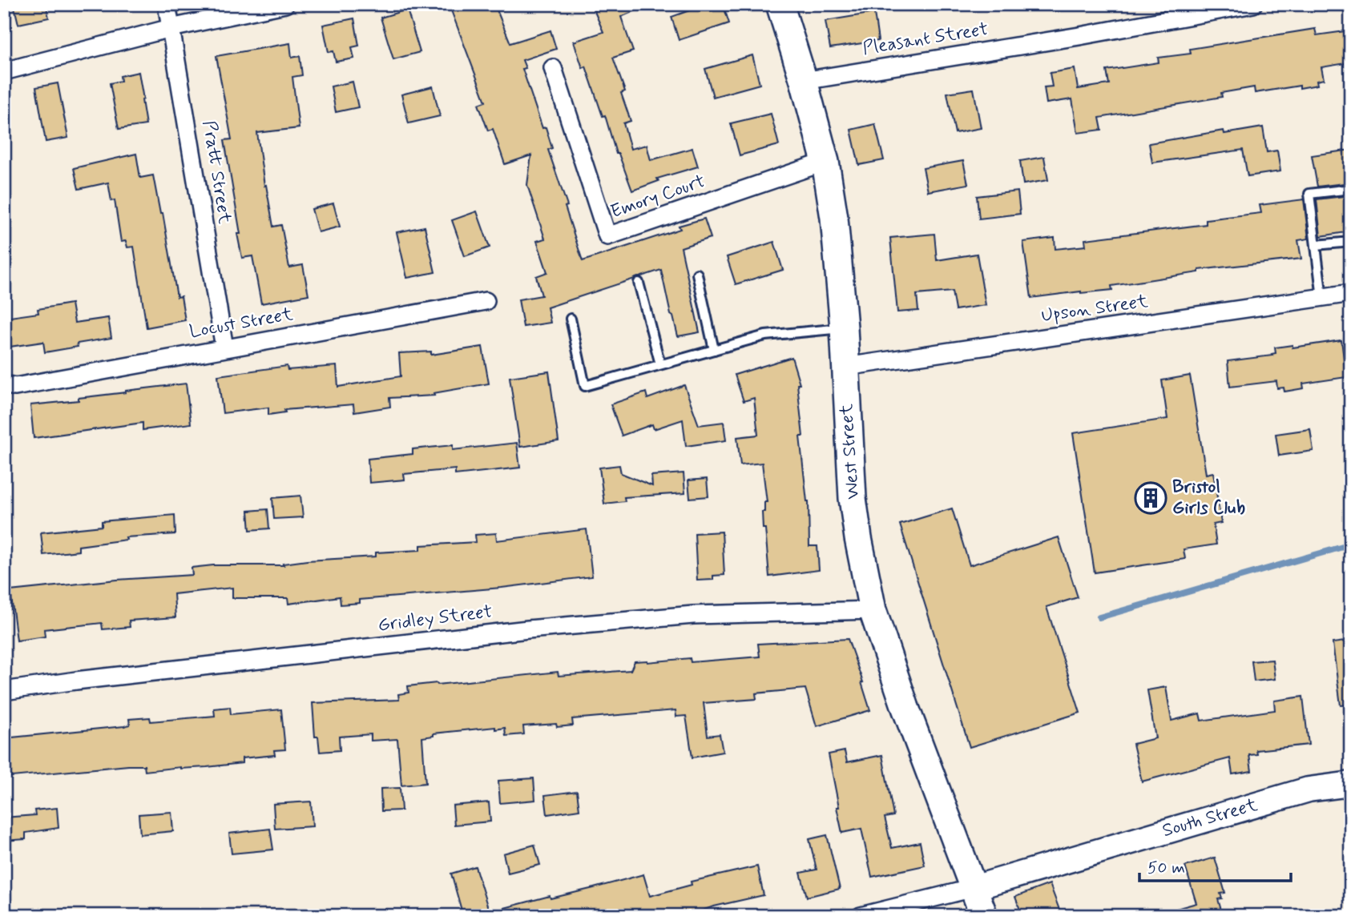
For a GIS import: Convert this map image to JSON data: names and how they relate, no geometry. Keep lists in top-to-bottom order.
{
  "streets": {
    "main road": ["West Street", "South Street"],
    "street": [
      "Pleasant Street",
      "Pratt Street",
      "Emory Court",
      "Upson Street",
      "Locust Street",
      "Gridley Street"
    ]
  },
  "crossings": [
    ["Pleasant Street", "West Street"],
    ["Pratt Street", "Locust Street"],
    ["Emory Court", "West Street"],
    ["Upson Street", "West Street"],
    ["West Street", "Gridley Street"],
    ["West Street", "South Street"]
  ],
  "places": {
    "building": ["Bristol Girls Club"]
  },
  "scale_bar": "50 m"
}
